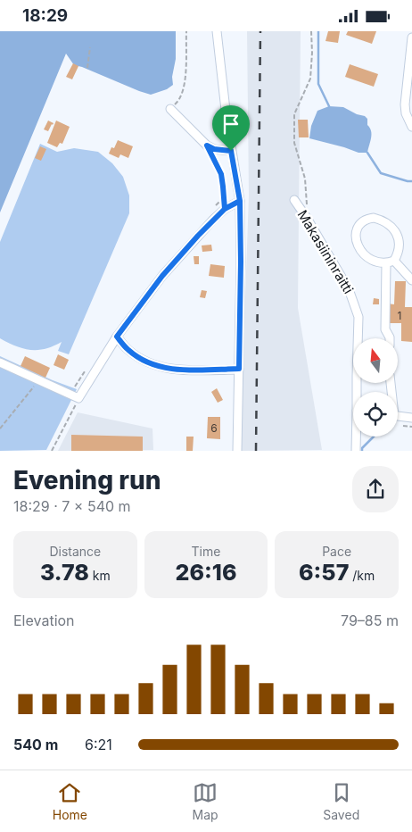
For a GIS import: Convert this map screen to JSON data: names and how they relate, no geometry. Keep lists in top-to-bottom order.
{
  "streets": {
    "street": ["Makasiininraitti"]
  },
  "house_numbers": ["1", "6"],
  "north": "top",
  "page": {
    "status": "18:29",
    "heading": ["Evening run", "18:29 · 7 × 540 m"],
    "stats": [
      ["Distance", "3.78 km"],
      ["Time", "26:16"],
      ["Pace", "6:57 /km"]
    ],
    "chart": ["Elevation", "79–85 m"],
    "list": [
      {
        "name": "540 m",
        "note": "6:21"
      }
    ],
    "tabs": ["Home", "Map", "Saved"]
  }
}
